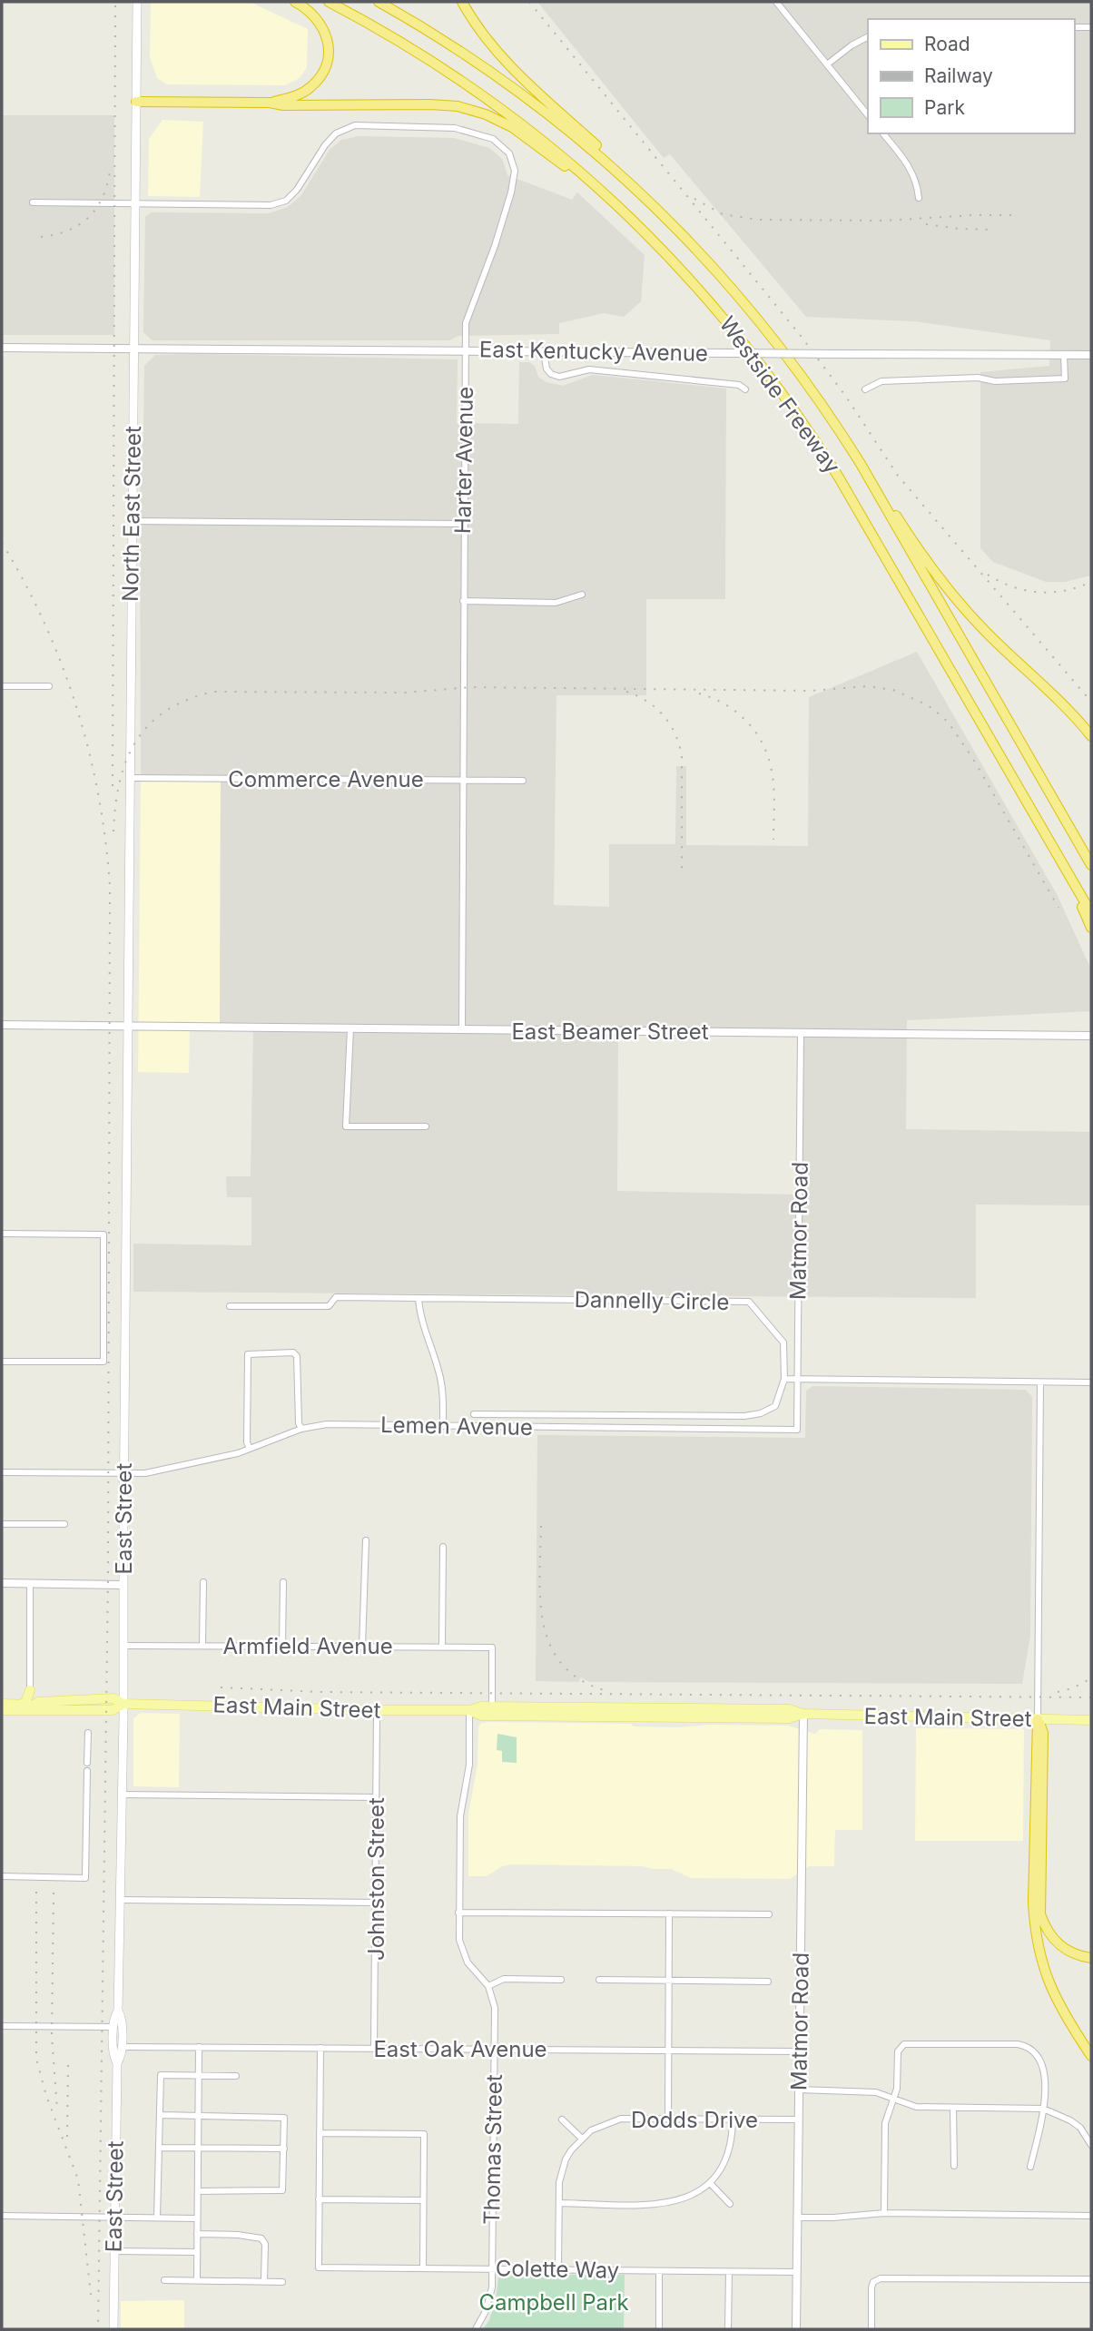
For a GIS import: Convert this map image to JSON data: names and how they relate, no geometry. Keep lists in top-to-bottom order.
{
  "streets": {
    "highway": ["Westside Freeway"],
    "main road": ["North East Street", "East Street", "East Main Street"],
    "street": [
      "East Kentucky Avenue",
      "Harter Avenue",
      "Commerce Avenue",
      "East Beamer Street",
      "Matmor Road",
      "Dannelly Circle",
      "Lemen Avenue",
      "Armfield Avenue",
      "Johnston Street",
      "East Oak Avenue",
      "Dodds Drive",
      "Thomas Street",
      "Colette Way"
    ]
  },
  "crossings": [
    ["East Kentucky Avenue", "Harter Avenue"],
    ["East Kentucky Avenue", "North East Street"],
    ["Harter Avenue", "North East Street"],
    ["Harter Avenue", "Commerce Avenue"],
    ["Harter Avenue", "East Beamer Street"],
    ["North East Street", "Commerce Avenue"],
    ["North East Street", "East Beamer Street"],
    ["North East Street", "East Street"],
    ["East Beamer Street", "Matmor Road"],
    ["East Beamer Street", "East Street"],
    ["Matmor Road", "Lemen Avenue"],
    ["Matmor Road", "East Main Street"],
    ["Matmor Road", "East Oak Avenue"],
    ["Matmor Road", "Dodds Drive"],
    ["Matmor Road", "Colette Way"],
    ["Lemen Avenue", "East Street"],
    ["East Street", "Armfield Avenue"],
    ["East Street", "East Main Street"],
    ["East Street", "East Oak Avenue"],
    ["Armfield Avenue", "East Main Street"],
    ["East Main Street", "Johnston Street"],
    ["East Main Street", "Thomas Street"],
    ["Johnston Street", "East Oak Avenue"],
    ["East Oak Avenue", "Thomas Street"],
    ["Dodds Drive", "Colette Way"],
    ["Thomas Street", "Colette Way"]
  ],
  "parks": ["Campbell Park"],
  "legend": ["Road", "Railway", "Park"]
}
